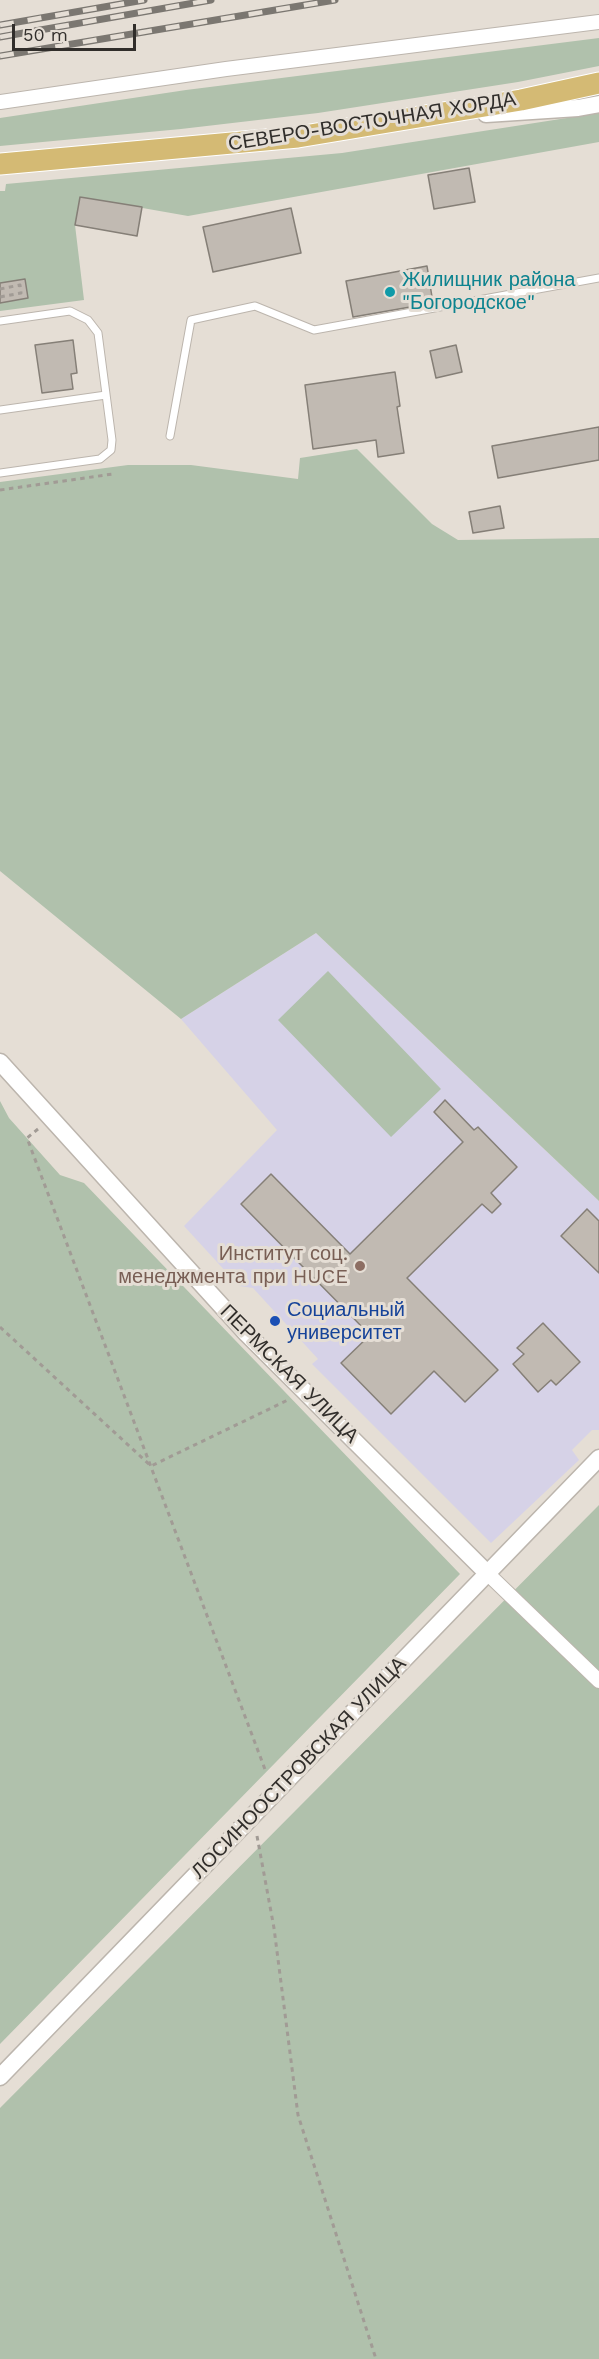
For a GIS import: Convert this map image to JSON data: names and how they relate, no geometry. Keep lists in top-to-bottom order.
{
  "streets": {
    "main road": ["СЕВЕРО-ВОСТОЧНАЯ ХОРДА"],
    "street": ["ПЕРМСКАЯ УЛИЦА", "ЛОСИНООСТРОВСКАЯ УЛИЦА"]
  },
  "crossings": [
    ["ПЕРМСКАЯ УЛИЦА", "ЛОСИНООСТРОВСКАЯ УЛИЦА"]
  ],
  "places": ["Жилищник района \"Богородское\"", "Институт соц. менеджмента при HUCE", "Социальный университет"],
  "scale_bar": "50 m"
}
